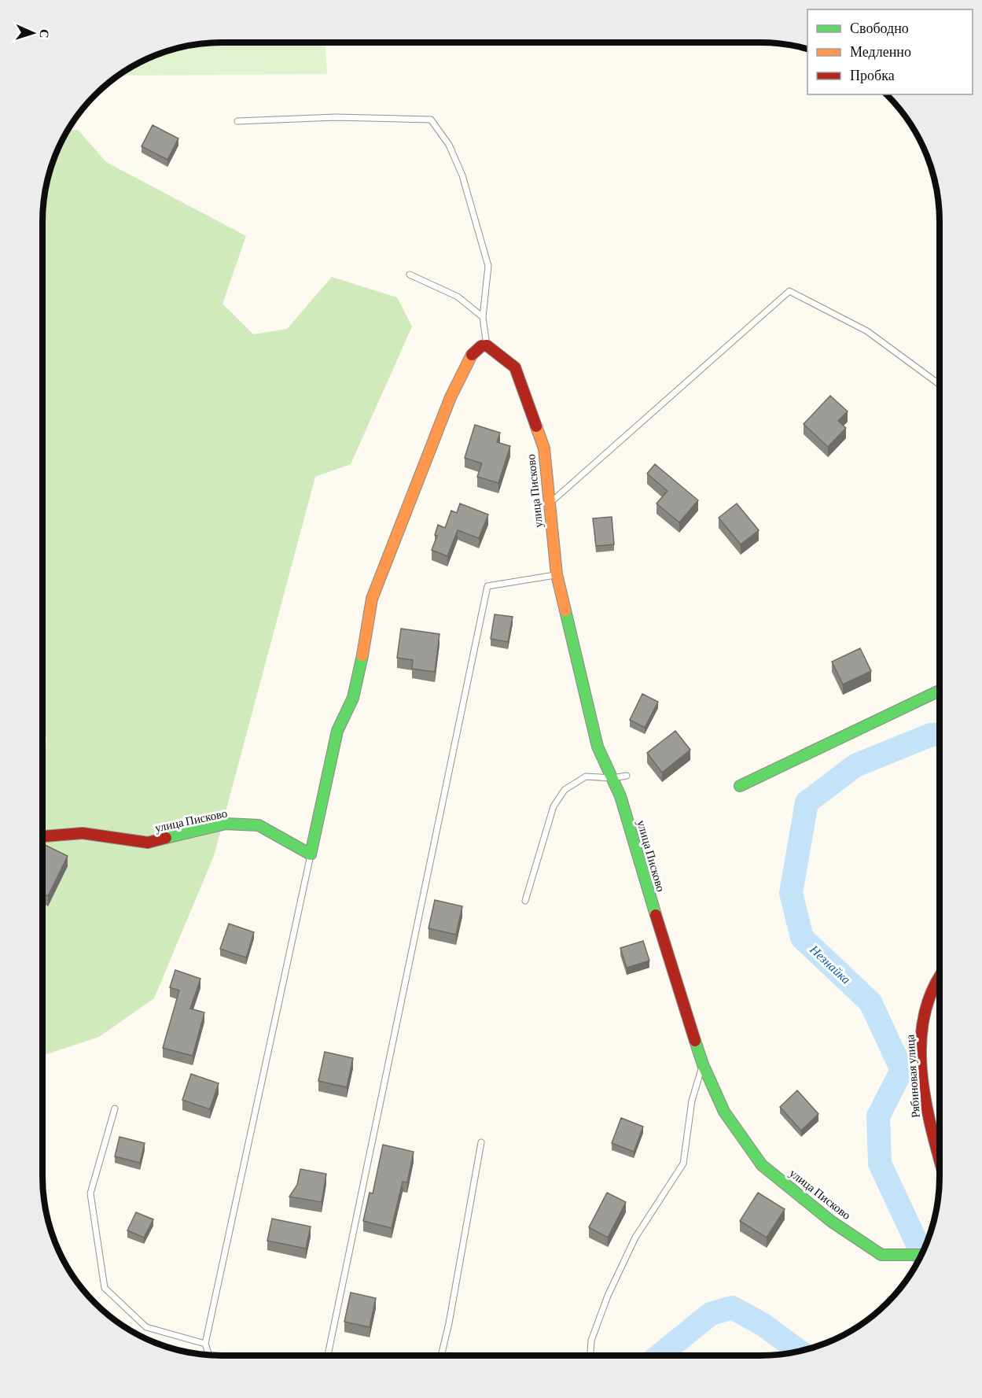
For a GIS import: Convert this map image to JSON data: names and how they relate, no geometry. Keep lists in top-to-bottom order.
{
  "streets": {
    "street": ["улица Писково", "Рябиновая улица"]
  },
  "water": ["Незнайка"],
  "legend": ["Свободно", "Медленно", "Пробка"],
  "north": "right"
}
